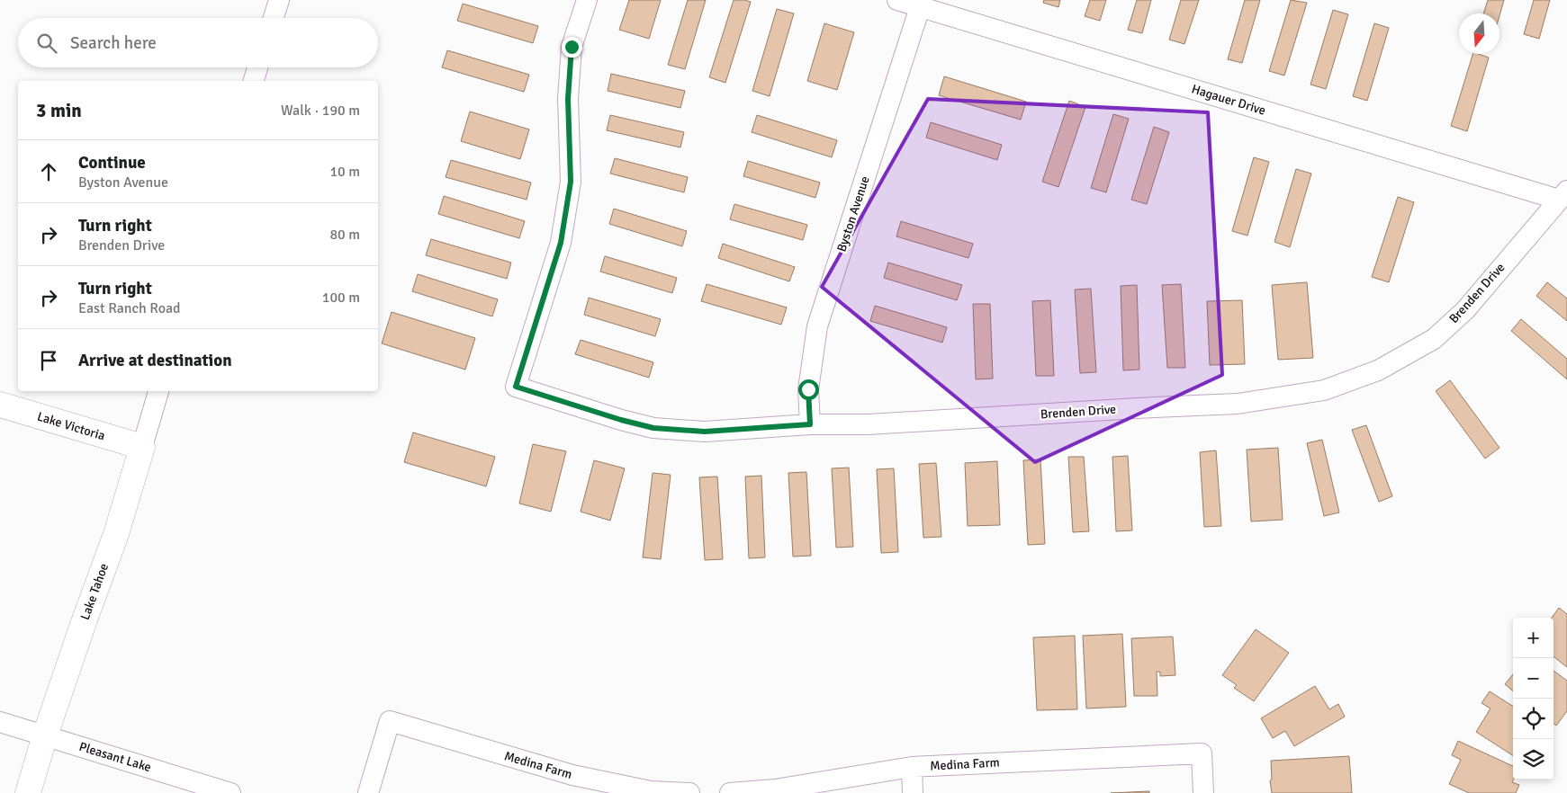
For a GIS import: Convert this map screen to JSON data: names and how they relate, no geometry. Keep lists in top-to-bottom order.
{
  "streets": {
    "street": [
      "Hagauer Drive",
      "Byston Avenue",
      "Brenden Drive",
      "Lake Victoria",
      "Lake Tahoe",
      "Pleasant Lake",
      "Medina Farm"
    ]
  },
  "crossings": [
    ["Hagauer Drive", "Byston Avenue"],
    ["Hagauer Drive", "Brenden Drive"],
    ["Byston Avenue", "Brenden Drive"],
    ["Lake Victoria", "Lake Tahoe"],
    ["Lake Tahoe", "Pleasant Lake"]
  ],
  "north": "bottom",
  "page": {
    "search": "Search here",
    "heading": ["3 min", "Walk · 190 m"],
    "list": [
      ["Continue", "Byston Avenue", "10 m"],
      ["Turn right", "Brenden Drive", "80 m"],
      ["Turn right", "East Ranch Road", "100 m"],
      "Arrive at destination"
    ],
    "map_buttons": ["+", "−"]
  }
}
